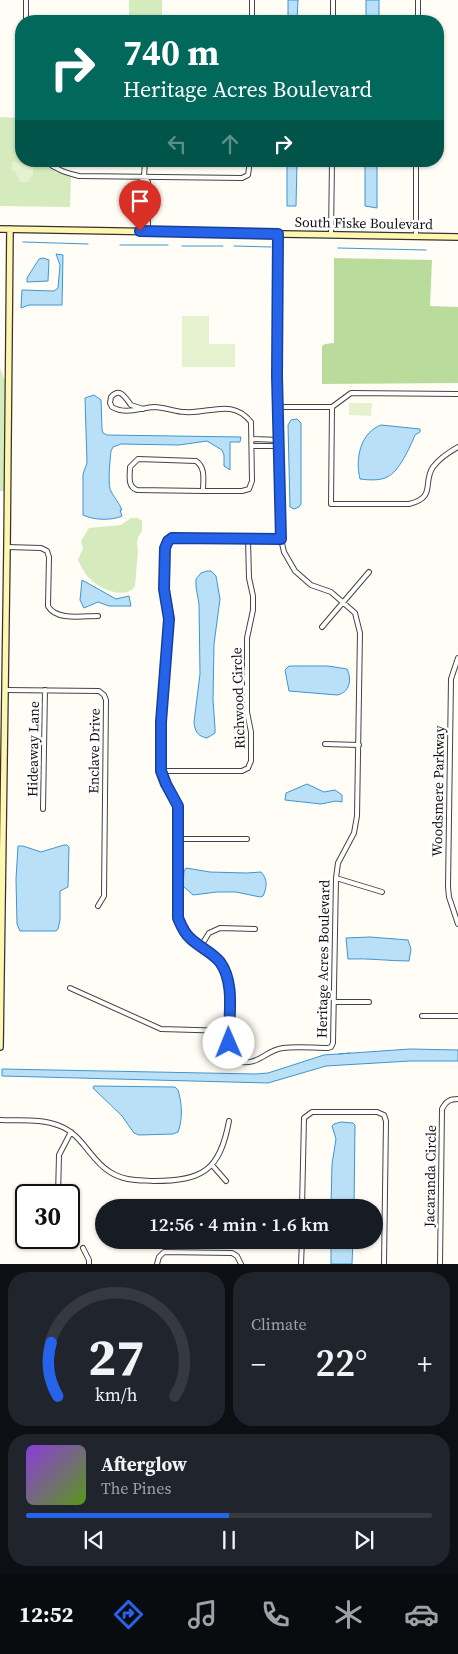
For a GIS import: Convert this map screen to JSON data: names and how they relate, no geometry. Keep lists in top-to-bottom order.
{
  "streets": {
    "street": [
      "South Fiske Boulevard",
      "Richwood Circle",
      "Hideaway Lane",
      "Enclave Drive",
      "Woodsmere Parkway",
      "Heritage Acres Boulevard",
      "Jacaranda Circle"
    ]
  },
  "crossings": [
    ["South Fiske Boulevard", "Heritage Acres Boulevard"],
    ["Richwood Circle", "Heritage Acres Boulevard"],
    ["Hideaway Lane", "Enclave Drive"]
  ],
  "page": {
    "turn": ["740 m", "Heritage Acres Boulevard"],
    "limit": "30",
    "trip": "12:56 · 4 min · 1.6 km",
    "tile": "Climate",
    "heat": ["−", "22°", "+"],
    "song": ["Afterglow", "The Pines"],
    "tabs": "12:52",
    "gauge": ["27", "km/h"]
  }
}
